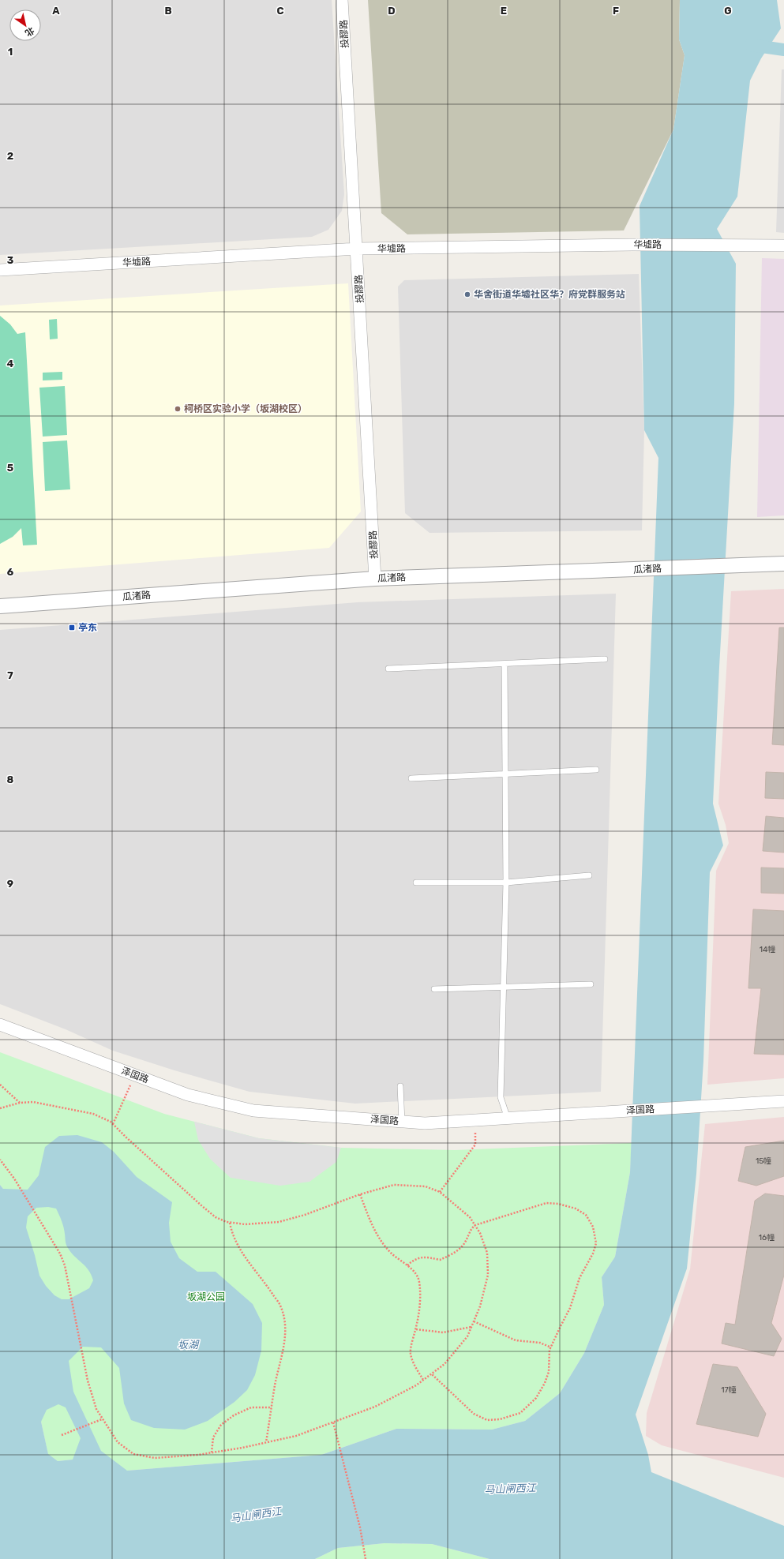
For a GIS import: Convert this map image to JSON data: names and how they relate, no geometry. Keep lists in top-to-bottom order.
{
  "streets": {
    "street": [
      "投醪路",
      "华墟路",
      "瓜渚路",
      "泽国路"
    ]
  },
  "crossings": [
    ["投醪路", "华墟路"],
    ["投醪路", "瓜渚路"]
  ],
  "water": ["坂湖", "马山闸西江"],
  "parks": ["坂湖公园"],
  "places": {
    "other": ["华舍街道华墟社区华？府党群服务站", "柯桥区实验小学（坂湖校区）"],
    "transit": ["亭东"]
  },
  "house_numbers": [
    "14幢",
    "15幢",
    "16幢",
    "17幢"
  ],
  "north": "bottom right",
  "grid": {
    "columns": [
      "A",
      "B",
      "C",
      "D",
      "E",
      "F",
      "G"
    ],
    "rows": [
      "1",
      "2",
      "3",
      "4",
      "5",
      "6",
      "7",
      "8",
      "9"
    ]
  }
}
